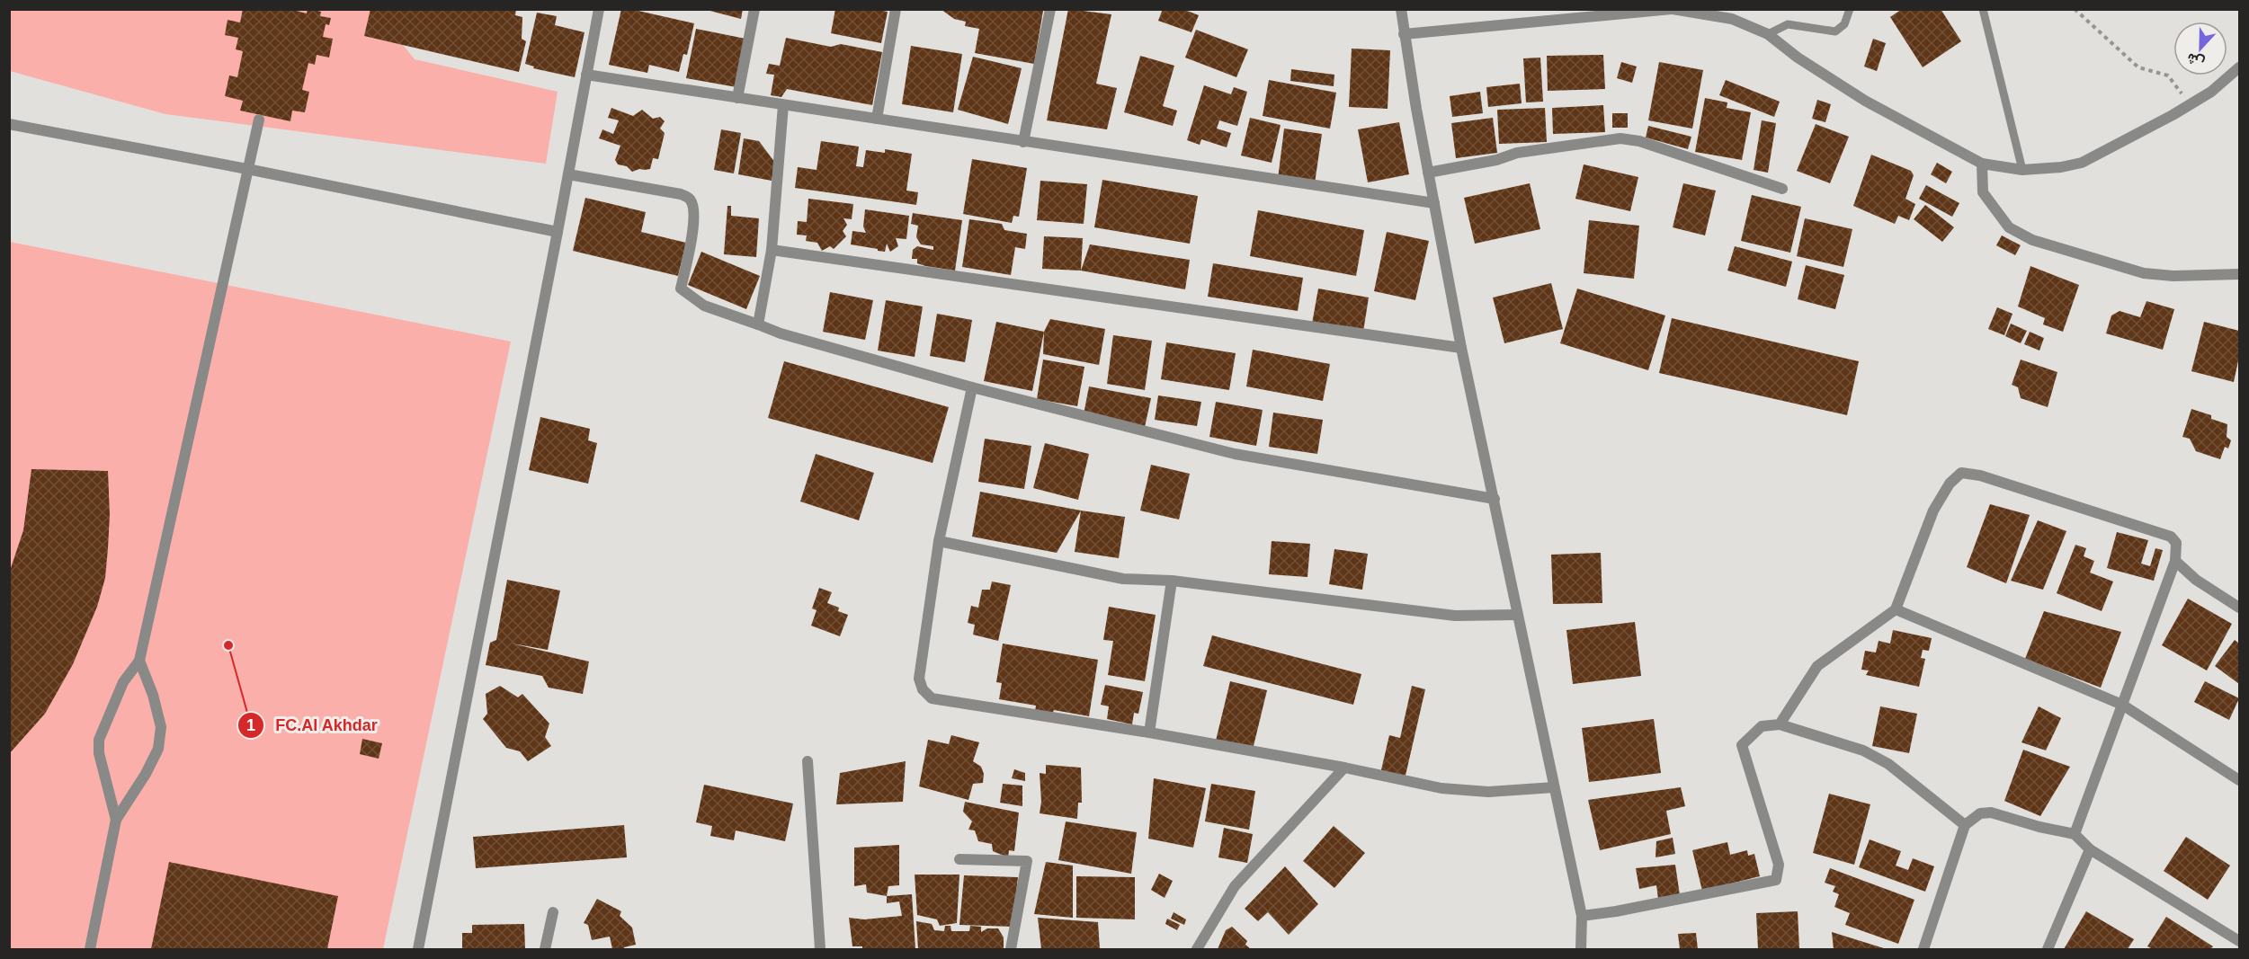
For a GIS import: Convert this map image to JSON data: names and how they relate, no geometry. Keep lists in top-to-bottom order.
{
  "places": ["FC.Al Akhdar"],
  "north": "bottom"
}
